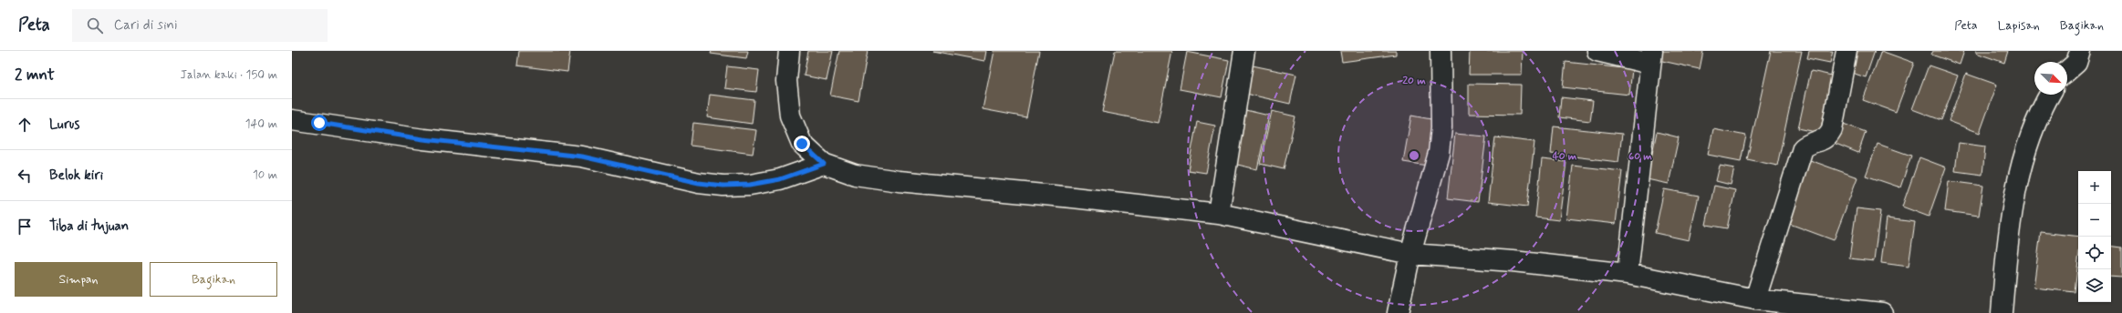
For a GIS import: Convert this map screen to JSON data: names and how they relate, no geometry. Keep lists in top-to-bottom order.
{
  "north": "bottom right",
  "page": {
    "header": "Peta",
    "search": "Cari di sini",
    "nav": ["Peta", "Lapisan", "Bagikan"],
    "heading": ["2 mnt", "Jalan kaki · 150 m"],
    "list": [
      ["Lurus", "140 m"],
      ["Belok kiri", "10 m"],
      "Tiba di tujuan"
    ],
    "map_buttons": ["+", "−"],
    "buttons": ["Simpan", "Bagikan"]
  },
  "rings": ["20 m", "40 m", "60 m"]
}
